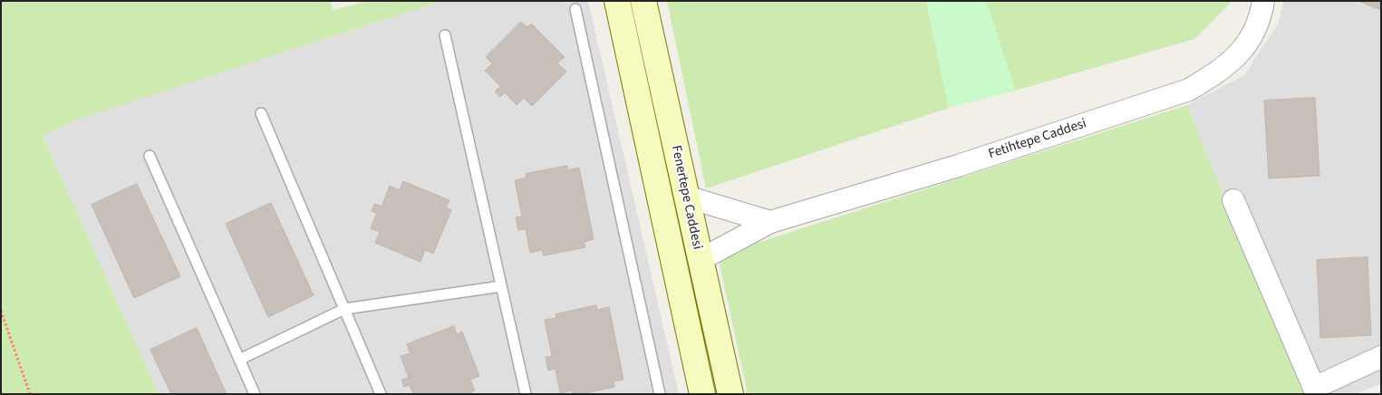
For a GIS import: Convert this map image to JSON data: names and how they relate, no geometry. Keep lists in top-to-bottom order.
{
  "streets": {
    "main road": ["Fenertepe Caddesi"],
    "street": ["Fetihtepe Caddesi"]
  },
  "crossings": [
    ["Fetihtepe Caddesi", "Fenertepe Caddesi"]
  ]
}
